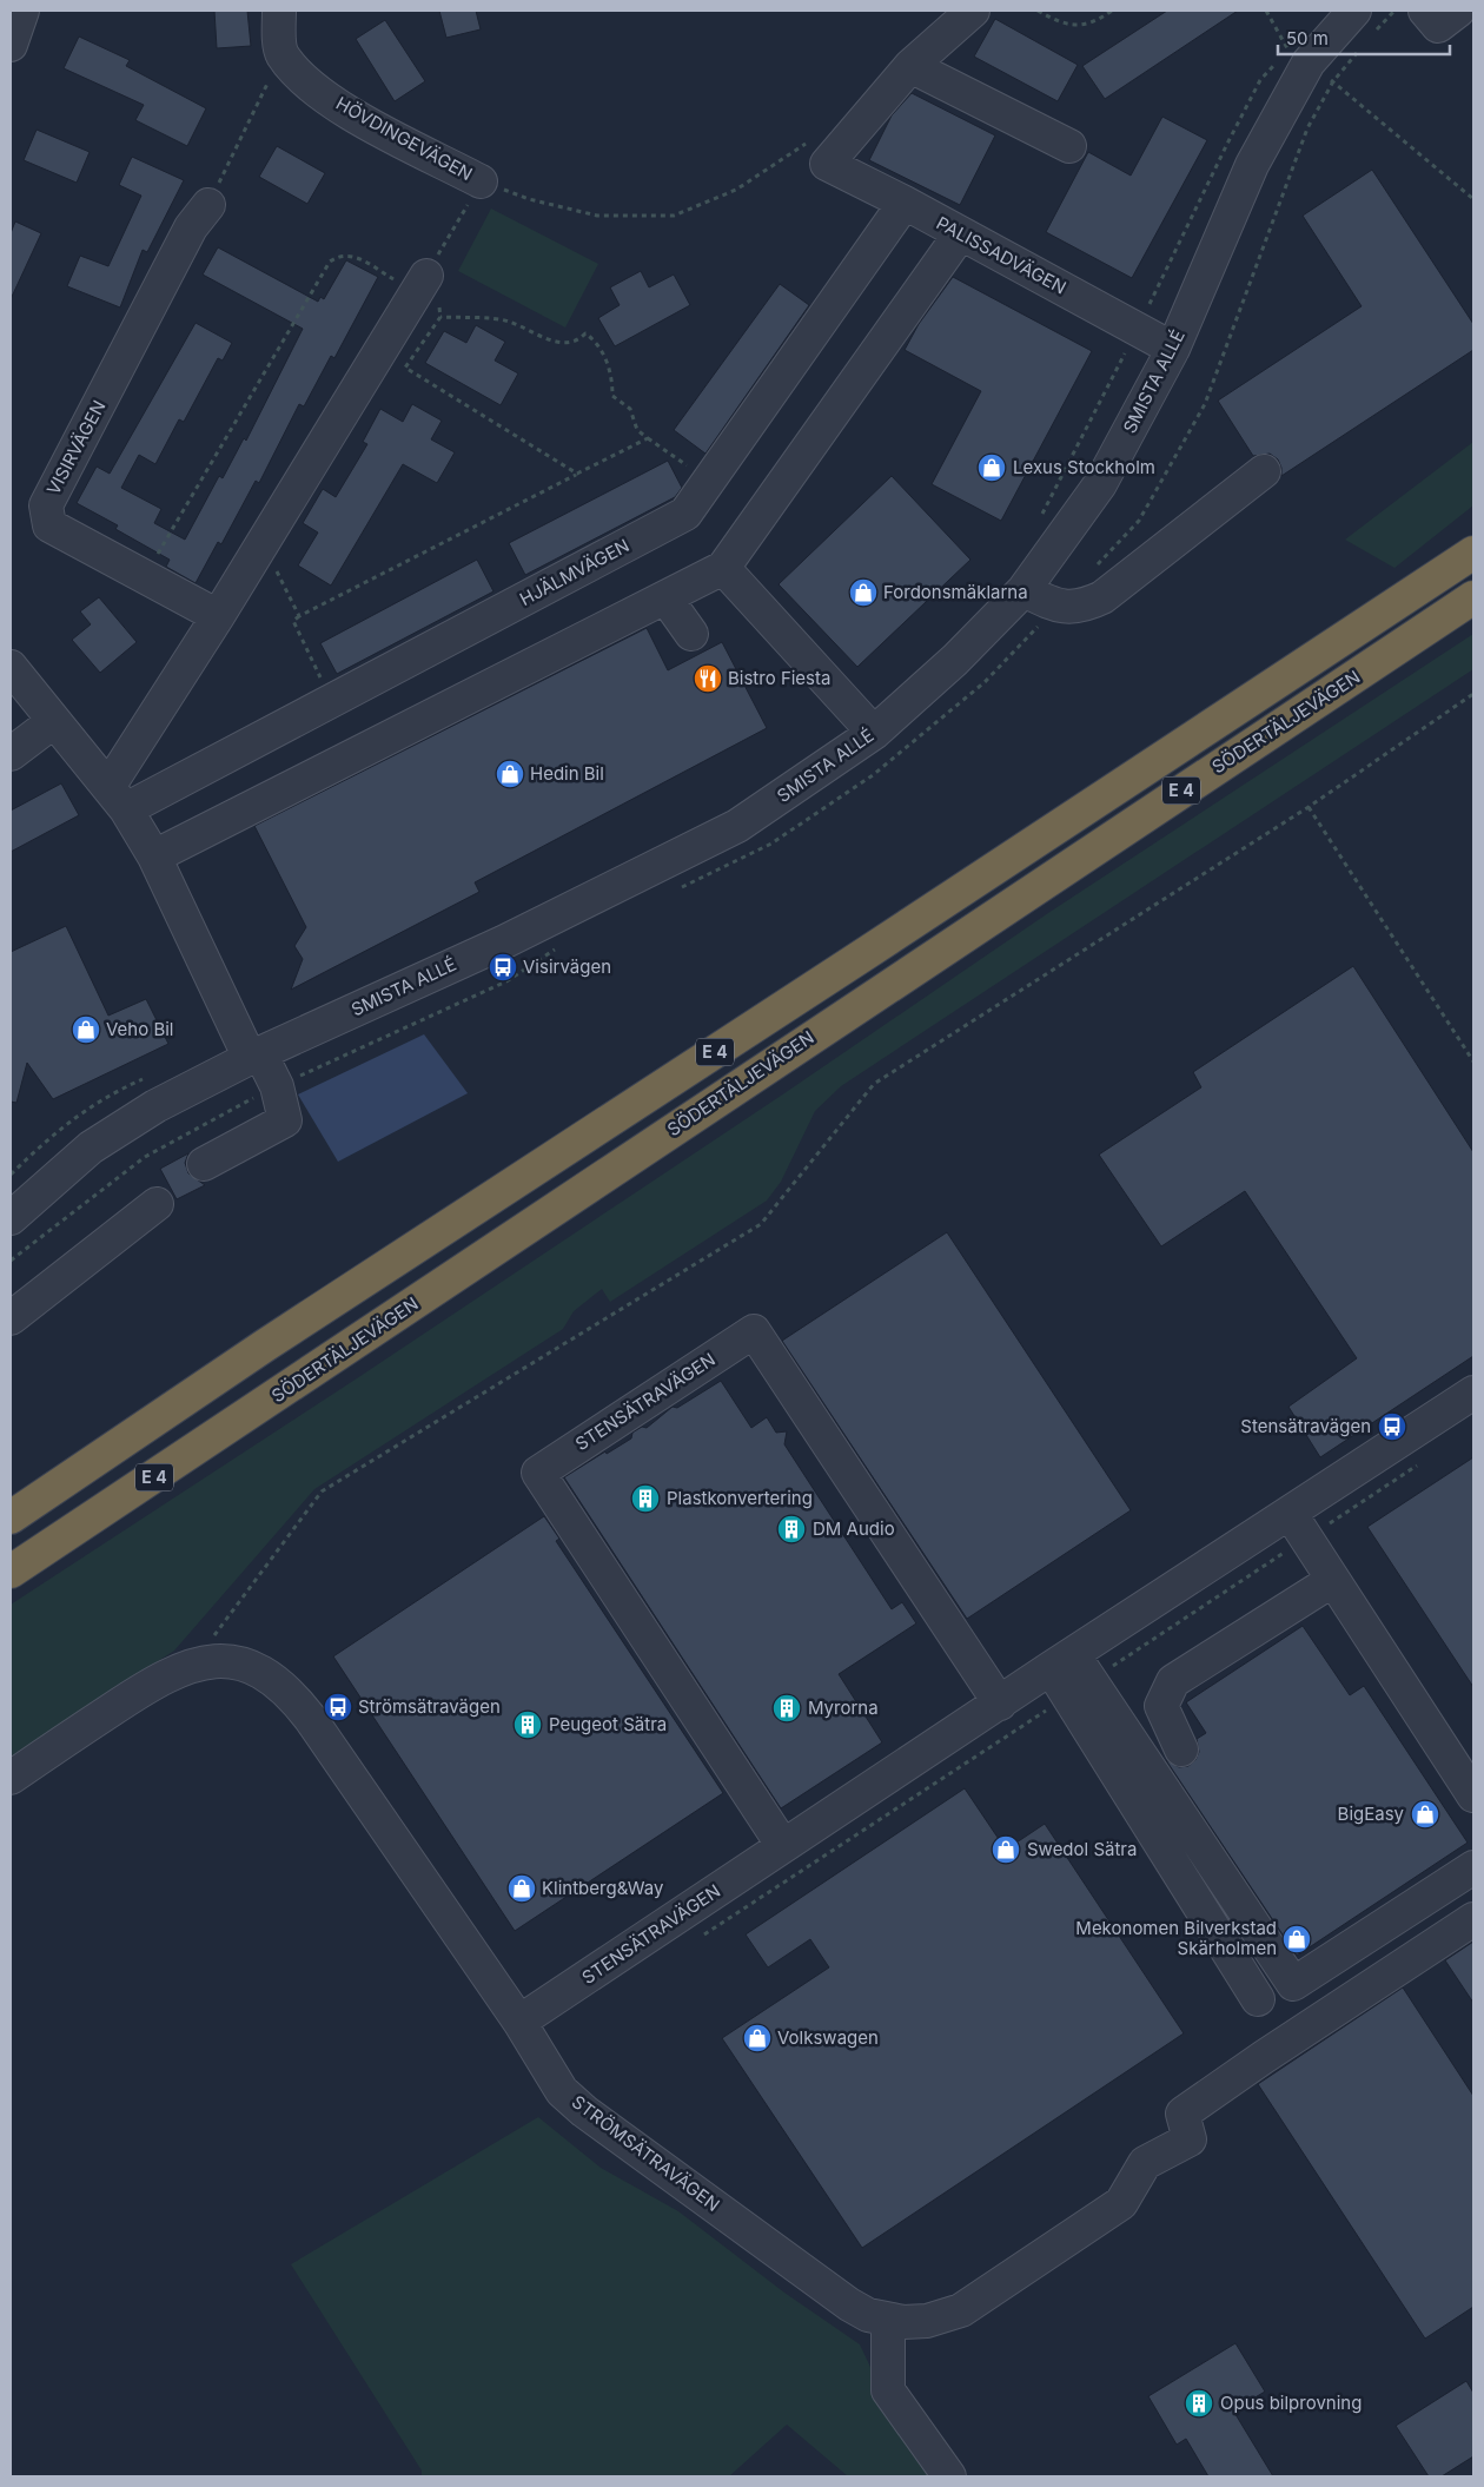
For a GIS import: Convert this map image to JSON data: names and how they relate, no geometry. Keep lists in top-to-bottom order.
{
  "streets": {
    "highway": ["SÖDERTÄLJEVÄGEN", "E 4"],
    "street": [
      "HÖVDINGEVÄGEN",
      "PALISSADVÄGEN",
      "SMISTA ALLÉ",
      "VISIRVÄGEN",
      "HJÄLMVÄGEN",
      "STENSÄTRAVÄGEN",
      "STRÖMSÄTRAVÄGEN"
    ]
  },
  "crossings": [
    ["PALISSADVÄGEN", "SMISTA ALLÉ"],
    ["PALISSADVÄGEN", "HJÄLMVÄGEN"],
    ["STENSÄTRAVÄGEN", "STRÖMSÄTRAVÄGEN"]
  ],
  "places": {
    "shop": [
      "Lexus Stockholm",
      "Fordonsmäklarna",
      "Hedin Bil",
      "Veho Bil",
      "BigEasy",
      "Swedol Sätra",
      "Klintberg&Way",
      "Mekonomen Bilverkstad Skärholmen",
      "Volkswagen"
    ],
    "restaurant": ["Bistro Fiesta"],
    "bus stop": ["Visirvägen", "Stensätravägen", "Strömsätravägen"],
    "building": [
      "Plastkonvertering",
      "DM Audio",
      "Myrorna",
      "Peugeot Sätra",
      "Opus bilprovning"
    ]
  },
  "scale_bar": "50 m"
}
